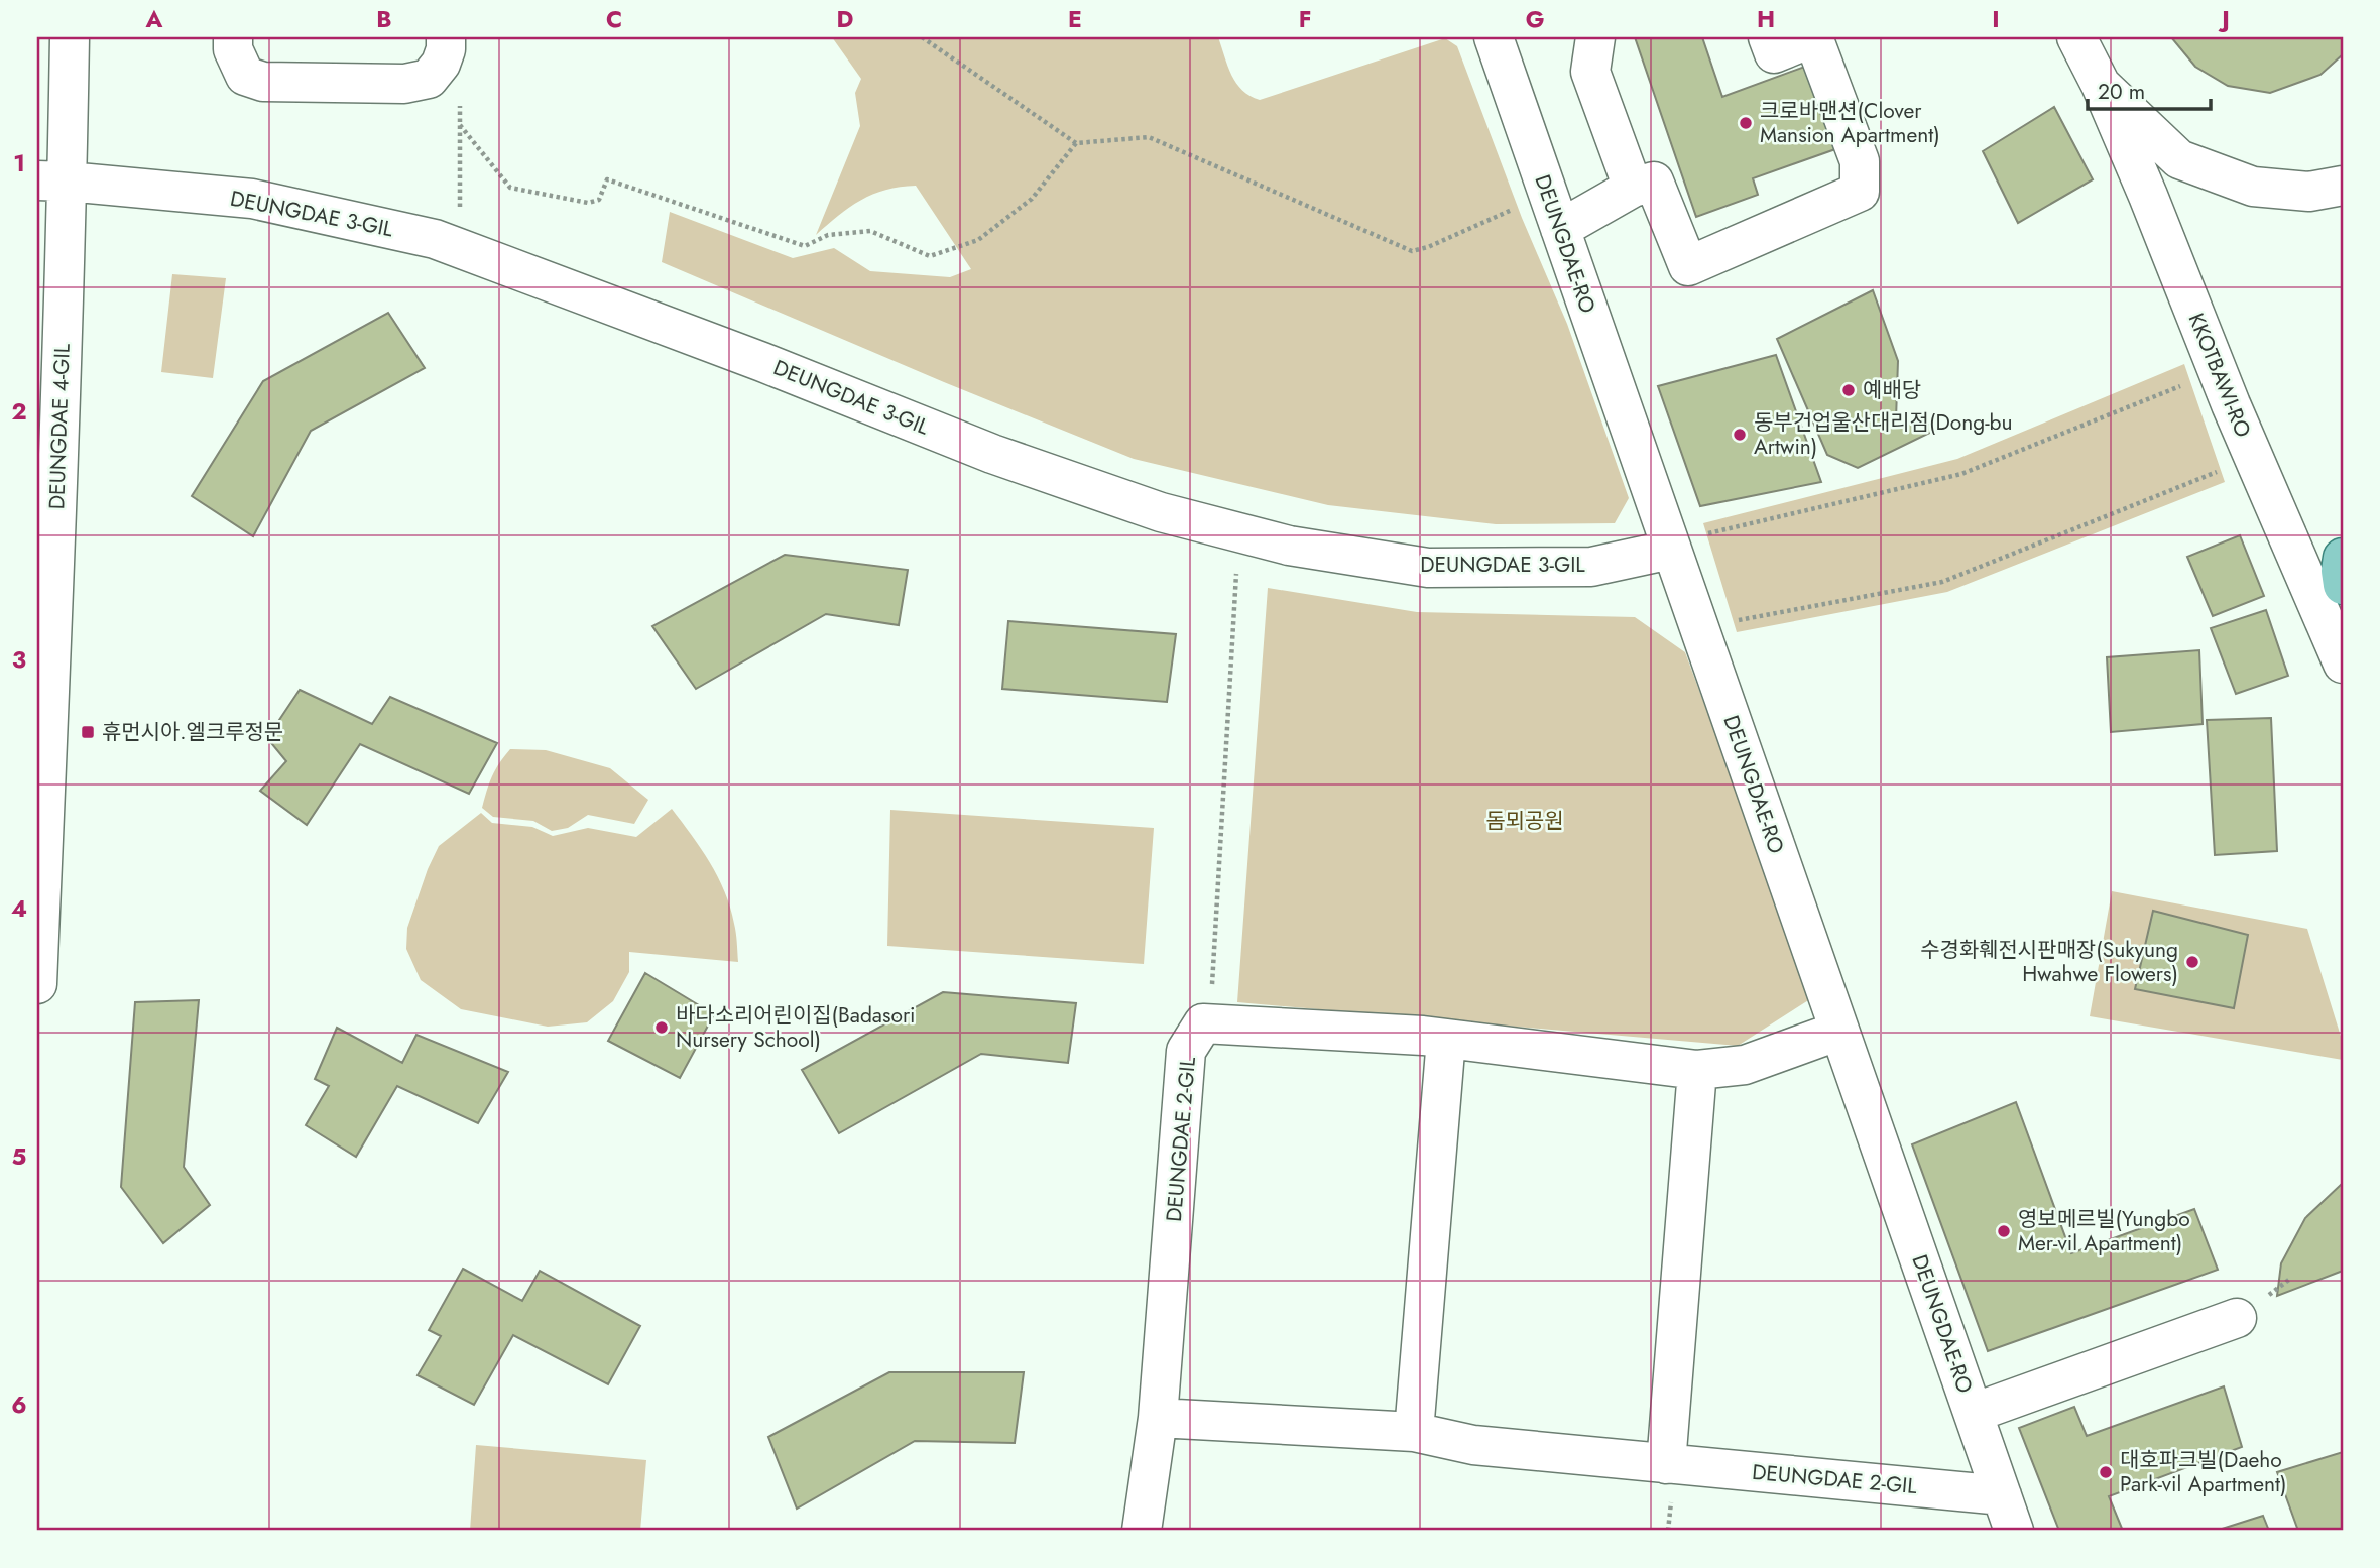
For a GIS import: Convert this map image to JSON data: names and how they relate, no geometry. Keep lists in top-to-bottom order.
{
  "streets": {
    "street": [
      "DEUNGDAE 3-GIL",
      "DEUNGDAE-RO",
      "KKOTBAWI-RO",
      "DEUNGDAE 4-GIL",
      "DEUNGDAE 2-GIL"
    ]
  },
  "crossings": [
    ["DEUNGDAE 3-GIL", "DEUNGDAE-RO"],
    ["DEUNGDAE 3-GIL", "DEUNGDAE 4-GIL"],
    ["DEUNGDAE-RO", "DEUNGDAE 2-GIL"]
  ],
  "parks": ["돔뫼공원"],
  "places": {
    "other": [
      "크로바맨션(Clover Mansion Apartment)",
      "예배당",
      "동부건업울산대리점(Dong-bu Artwin)",
      "수경화훼전시판매장(Sukyung Hwahwe Flowers)",
      "바다소리어린이집(Badasori Nursery School)",
      "영보메르빌(Yungbo Mer-vil Apartment)",
      "대호파크빌(Daeho Park-vil Apartment)"
    ],
    "transit": ["휴먼시아.엘크루정문"]
  },
  "scale_bar": "20 m",
  "grid": {
    "columns": [
      "A",
      "B",
      "C",
      "D",
      "E",
      "F",
      "G",
      "H",
      "I",
      "J"
    ],
    "rows": [
      "1",
      "2",
      "3",
      "4",
      "5",
      "6"
    ]
  }
}
